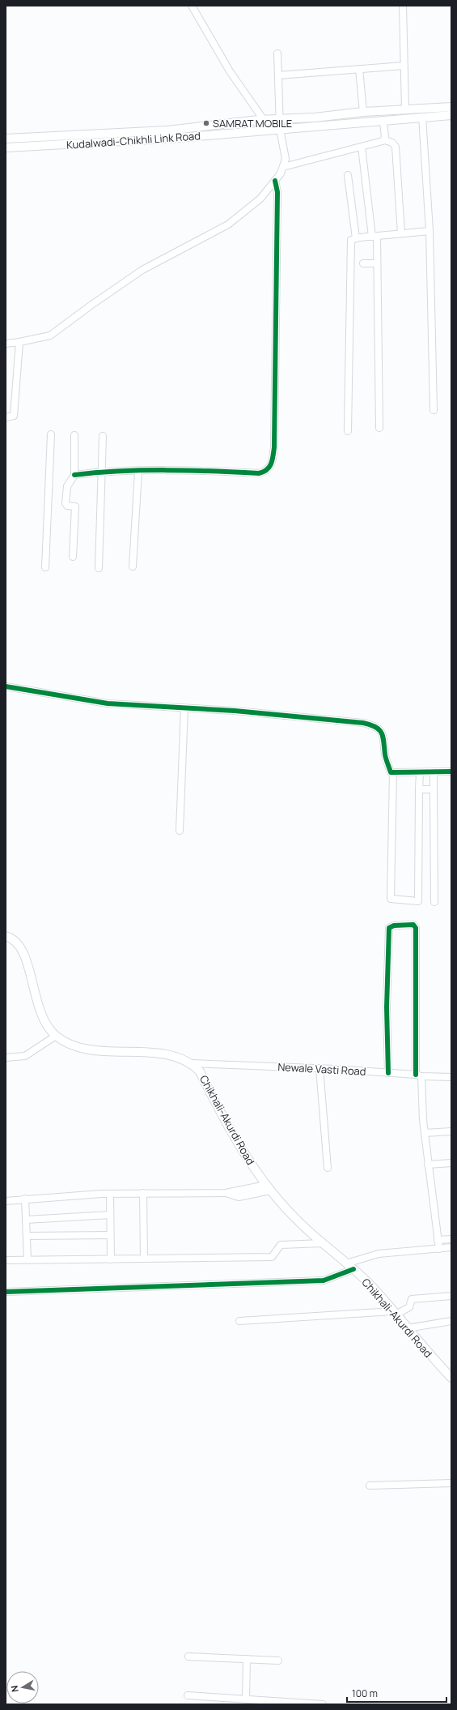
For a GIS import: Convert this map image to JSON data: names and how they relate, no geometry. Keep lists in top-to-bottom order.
{
  "streets": {
    "main road": ["Kudalwadi-Chikhli Link Road", "Chikhali-Akurdi Road"],
    "street": ["Newale Vasti Road"]
  },
  "crossings": [
    ["Newale Vasti Road", "Chikhali-Akurdi Road"]
  ],
  "places": ["SAMRAT MOBILE"],
  "scale_bar": "100 m",
  "north": "left"
}
